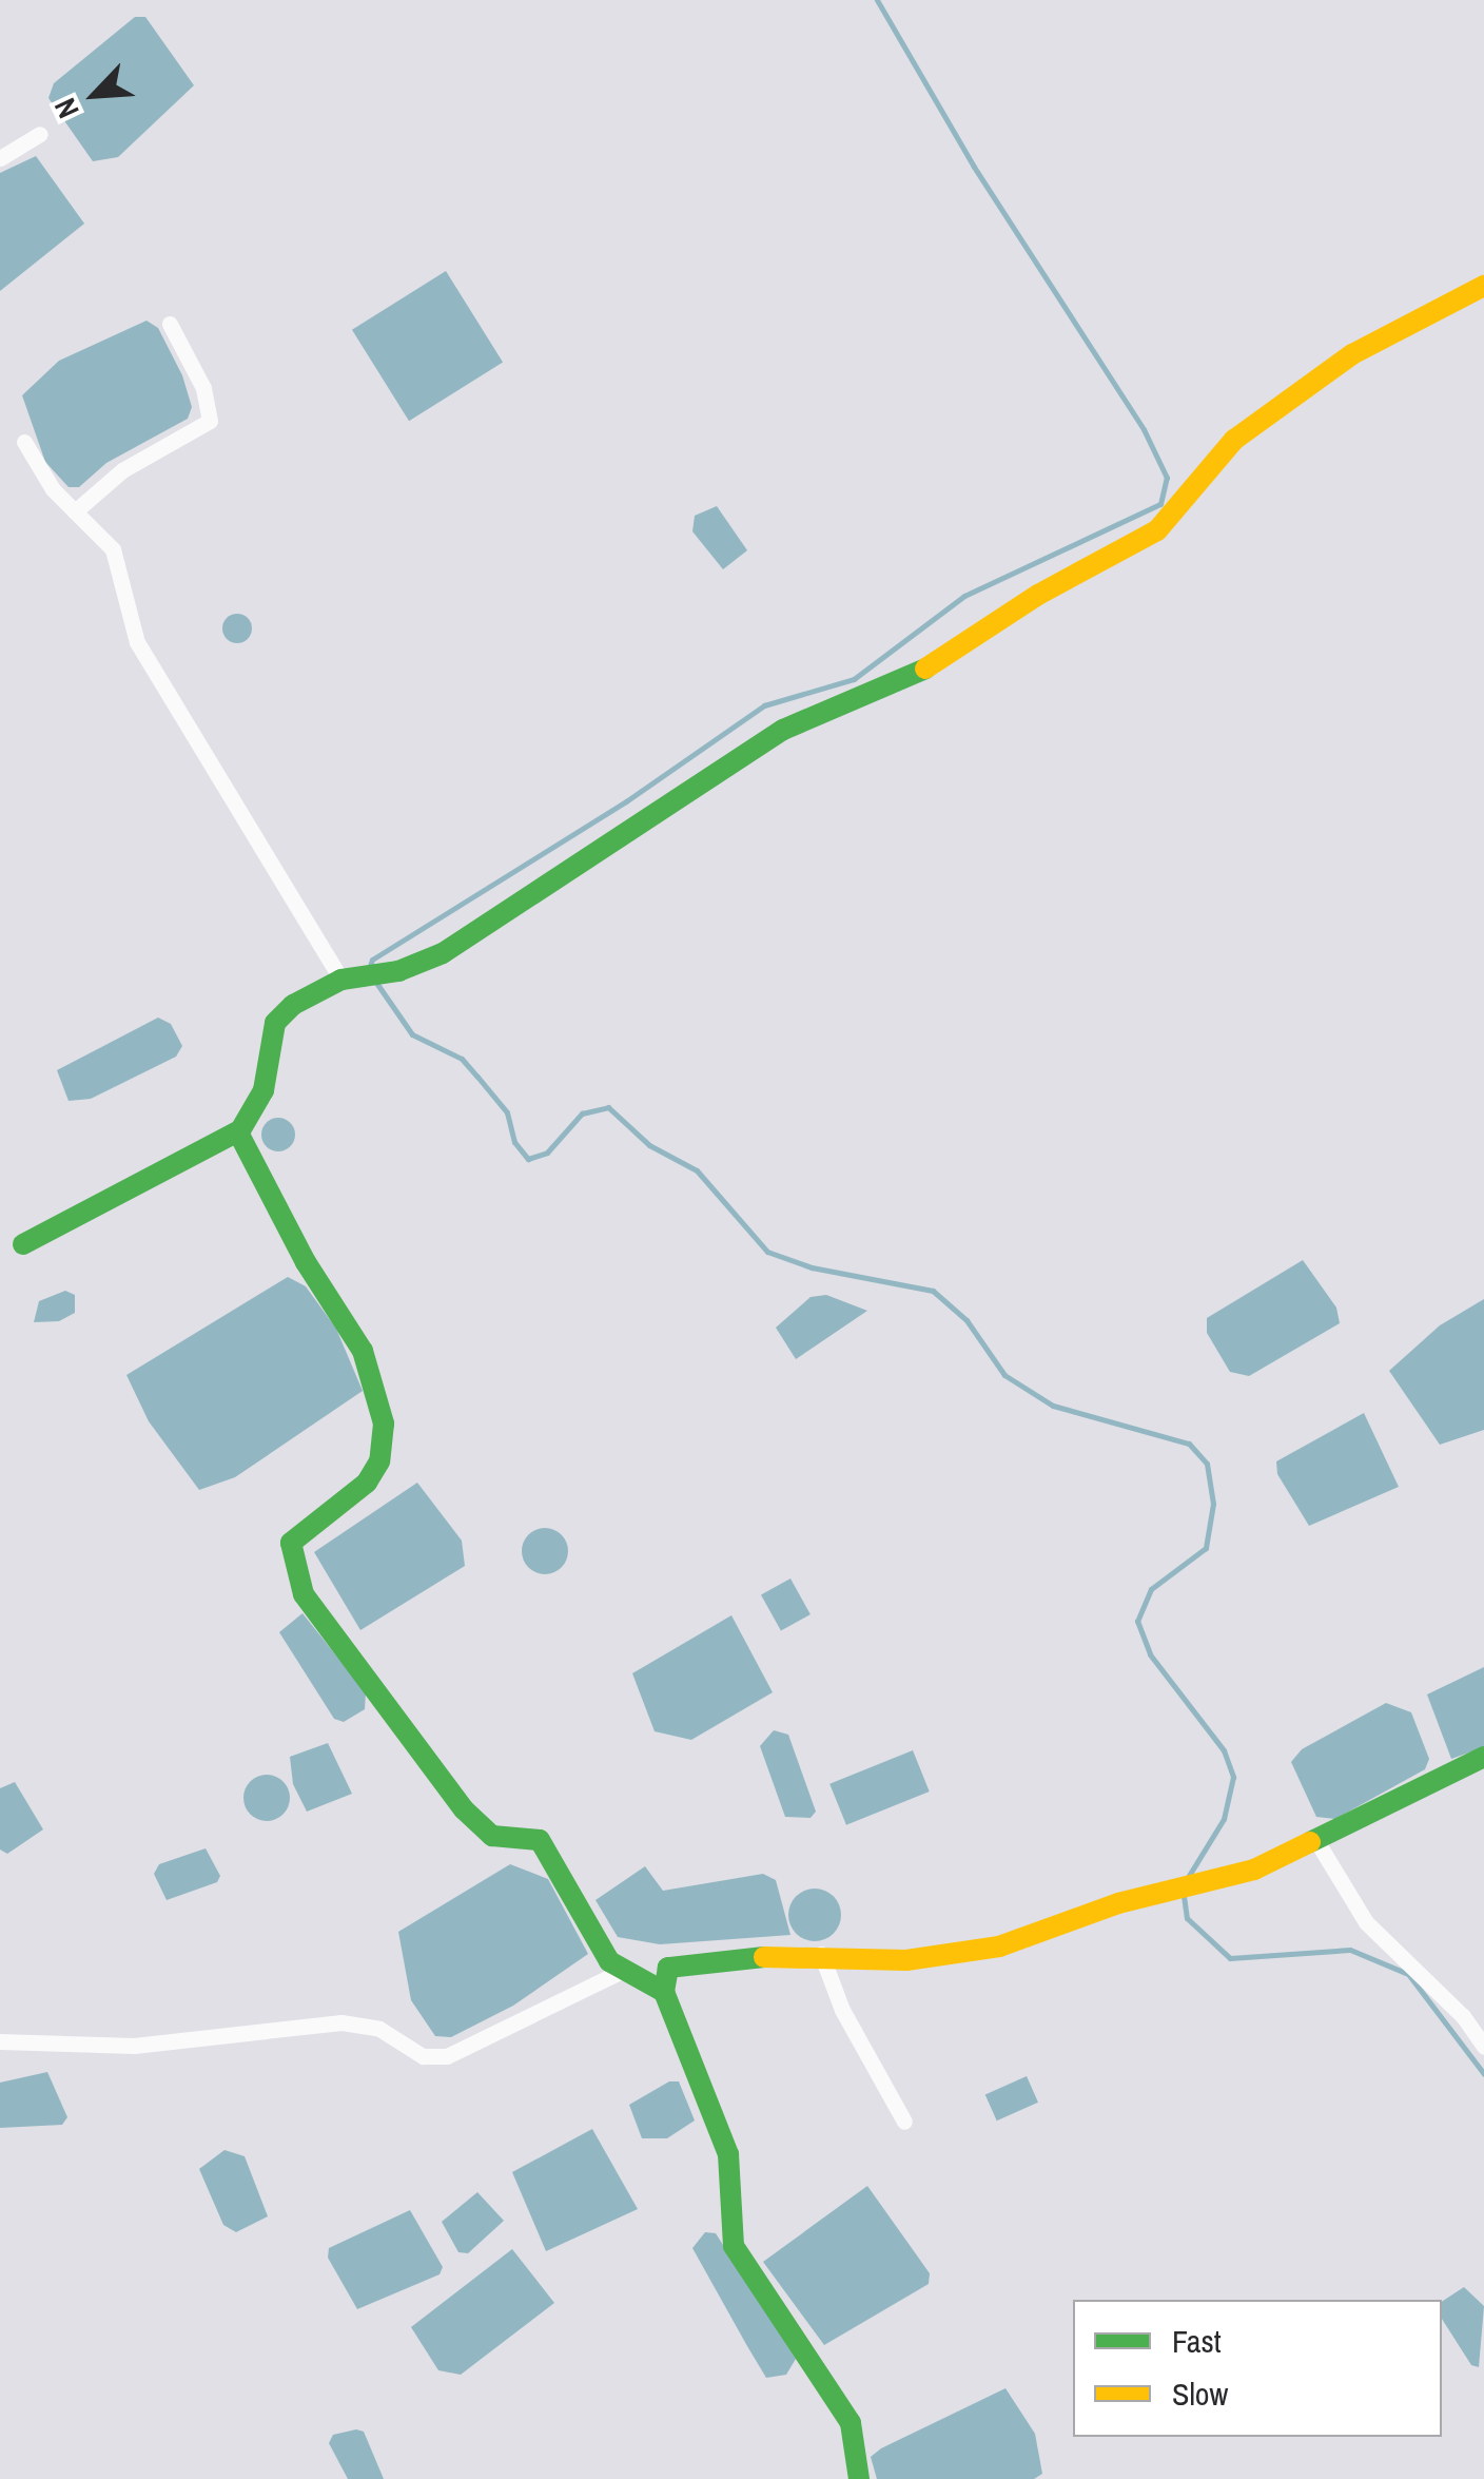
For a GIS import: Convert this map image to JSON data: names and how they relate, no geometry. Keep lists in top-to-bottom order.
{
  "legend": ["Fast", "Slow"],
  "north": "bottom left"
}
